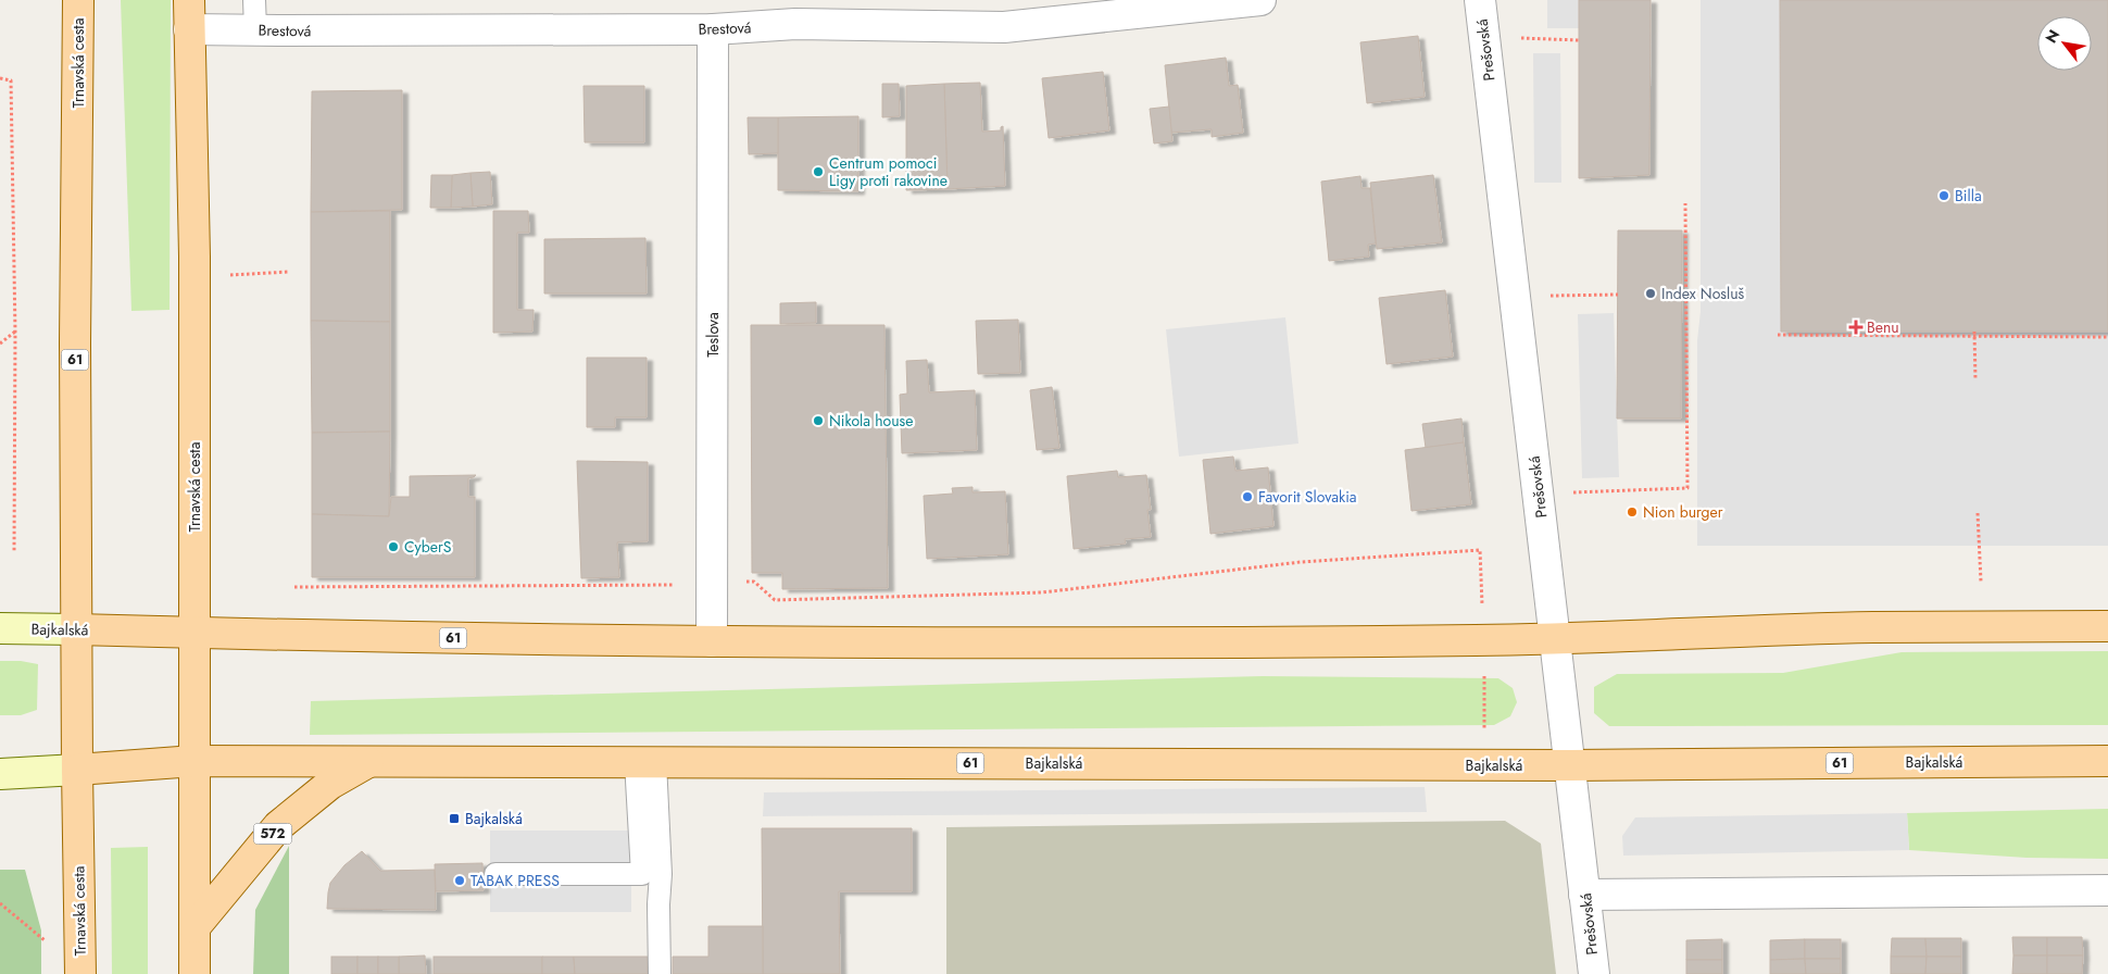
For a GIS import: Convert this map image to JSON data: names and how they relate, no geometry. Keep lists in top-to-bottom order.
{
  "streets": {
    "main road": [
      "Trnavská cesta",
      "61",
      "Bajkalská",
      "572"
    ],
    "street": ["Brestová", "Prešovská", "Teslova"]
  },
  "crossings": [
    ["Brestová", "Trnavská cesta"],
    ["Brestová", "Teslova"],
    ["Prešovská", "Bajkalská"],
    ["Trnavská cesta", "Bajkalská"],
    ["Trnavská cesta", "572"],
    ["Teslova", "Bajkalská"],
    ["Bajkalská", "572"]
  ],
  "places": {
    "other": [
      "Centrum pomoci Ligy proti rakovine",
      "Billa",
      "Index Nosluš",
      "Nikola house",
      "Favorit Slovakia",
      "Nion burger",
      "CyberS",
      "TABAK PRESS"
    ],
    "health": ["Benu"],
    "transit": ["Bajkalská"]
  },
  "north": "top left"
}
